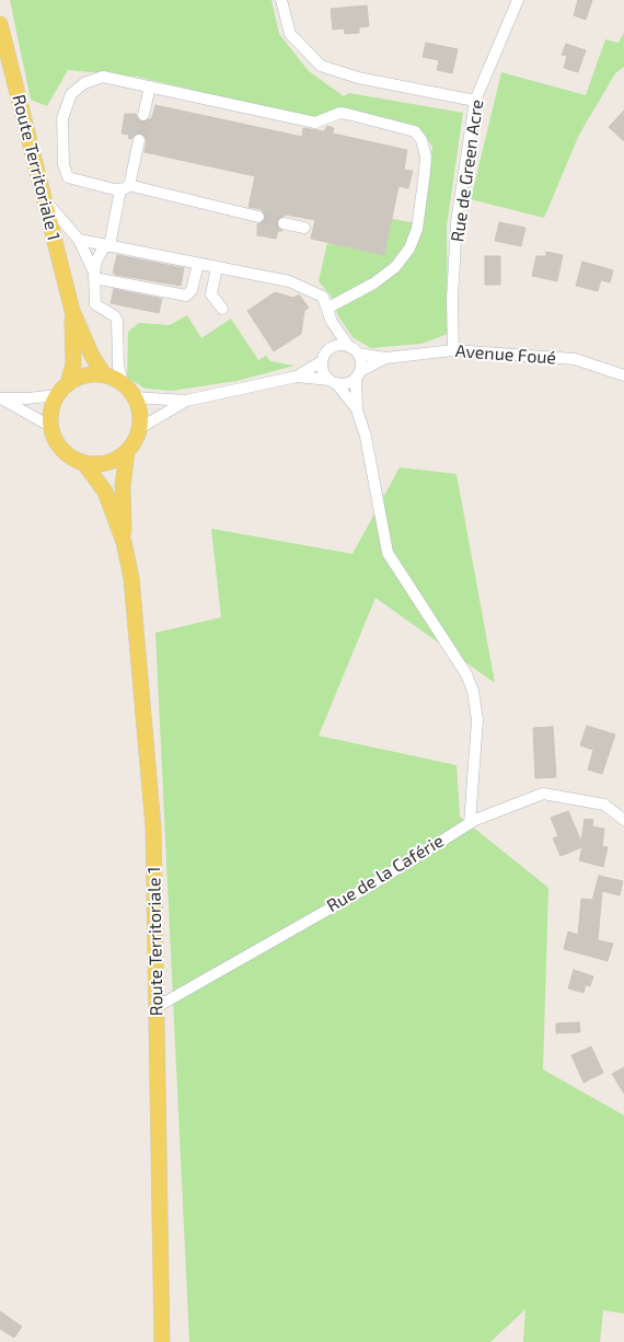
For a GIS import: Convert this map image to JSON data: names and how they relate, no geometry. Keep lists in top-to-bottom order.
{
  "streets": {
    "main road": ["Route Territoriale 1"],
    "street": ["Rue de Green Acre", "Avenue Foué", "Rue de la Caférie"]
  },
  "crossings": [
    ["Route Territoriale 1", "Rue de la Caférie"],
    ["Rue de Green Acre", "Avenue Foué"]
  ]
}
